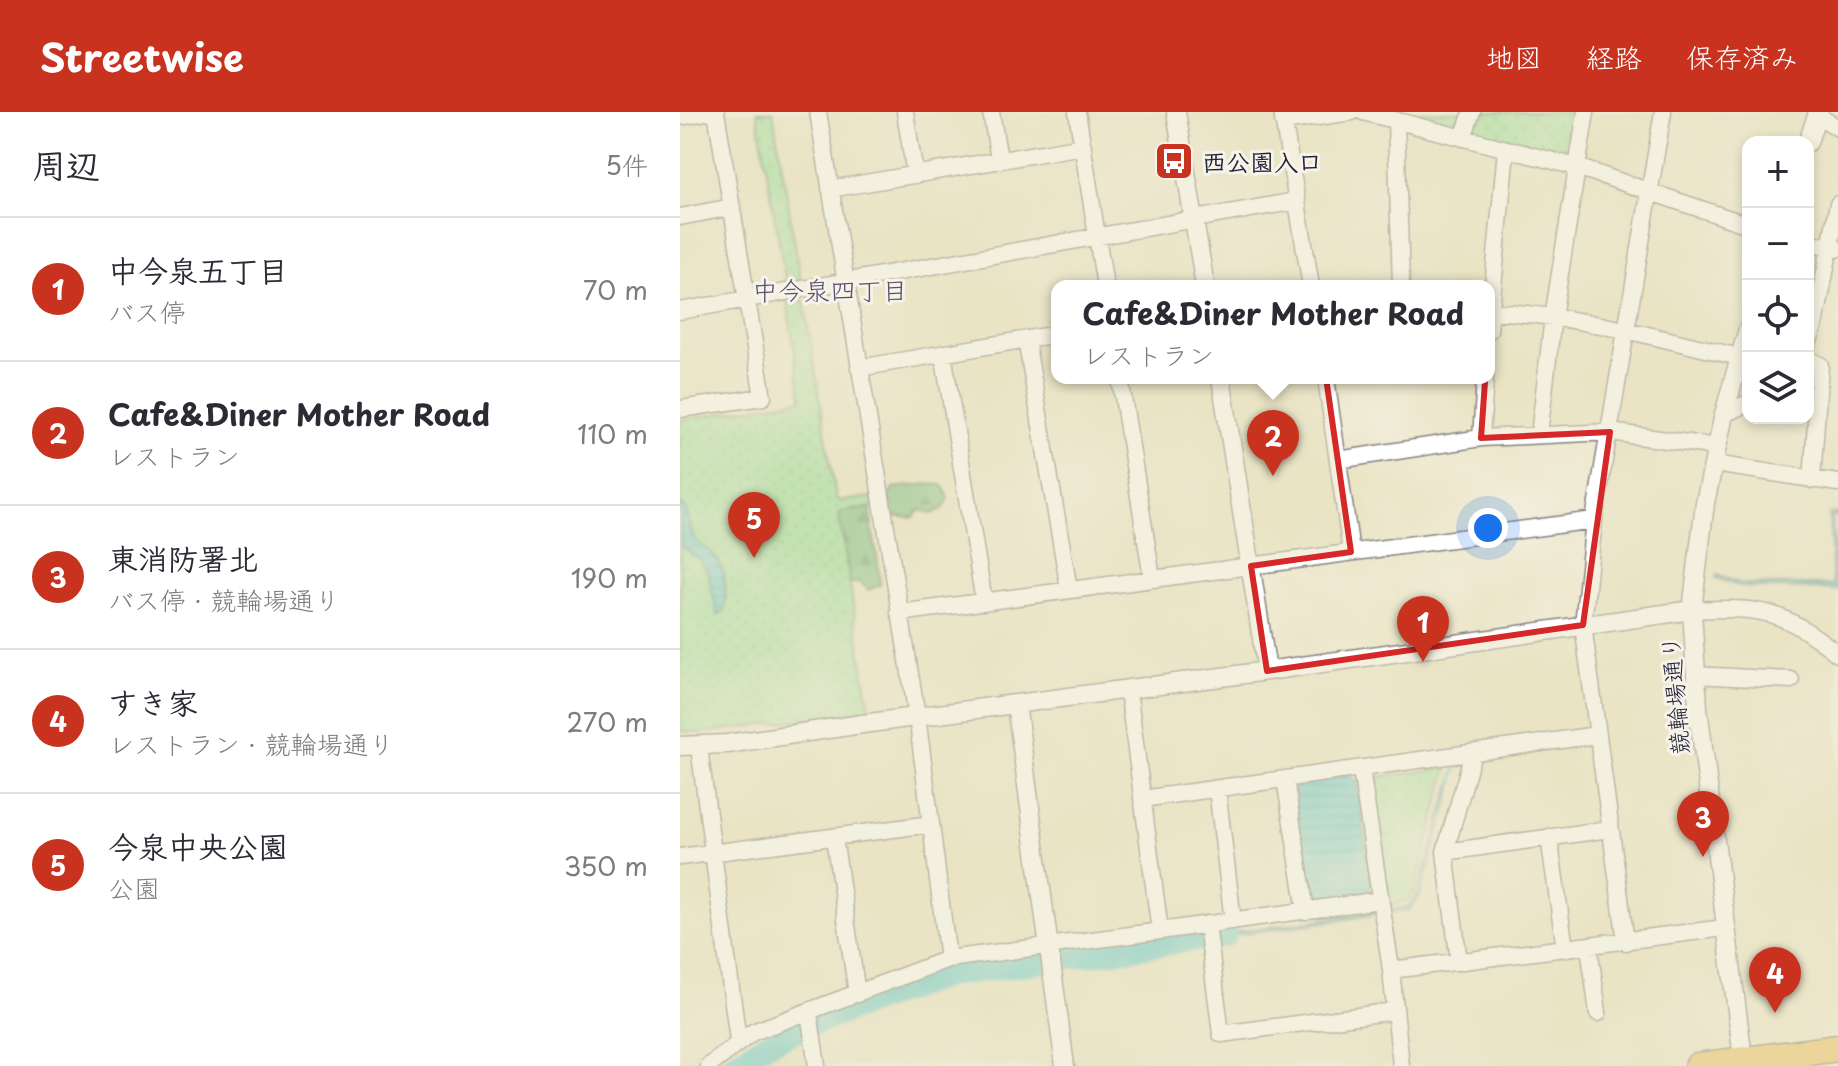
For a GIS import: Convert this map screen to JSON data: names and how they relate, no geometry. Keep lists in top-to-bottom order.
{
  "streets": {
    "street": ["競輪場通り"]
  },
  "districts": ["中今泉四丁目"],
  "places": {
    "bus stop": ["西公園入口"]
  },
  "page": {
    "header": "Streetwise",
    "nav": ["地図", "経路", "保存済み"],
    "heading": ["周辺", "5件"],
    "map_buttons": ["+", "−"],
    "list": [
      {
        "mark": "1",
        "name": "中今泉五丁目",
        "note": "バス停",
        "value": "70 m"
      },
      {
        "mark": "2",
        "name": "Cafe&Diner Mother Road",
        "note": "レストラン",
        "value": "110 m"
      },
      {
        "mark": "3",
        "name": "東消防署北",
        "note": "バス停 · 競輪場通り",
        "value": "190 m"
      },
      {
        "mark": "4",
        "name": "すき家",
        "note": "レストラン · 競輪場通り",
        "value": "270 m"
      },
      {
        "mark": "5",
        "name": "今泉中央公園",
        "note": "公園",
        "value": "350 m"
      }
    ],
    "popup": ["Cafe&Diner Mother Road", "レストラン"],
    "pins": [
      "2",
      "5",
      "1",
      "3",
      "4"
    ]
  }
}
